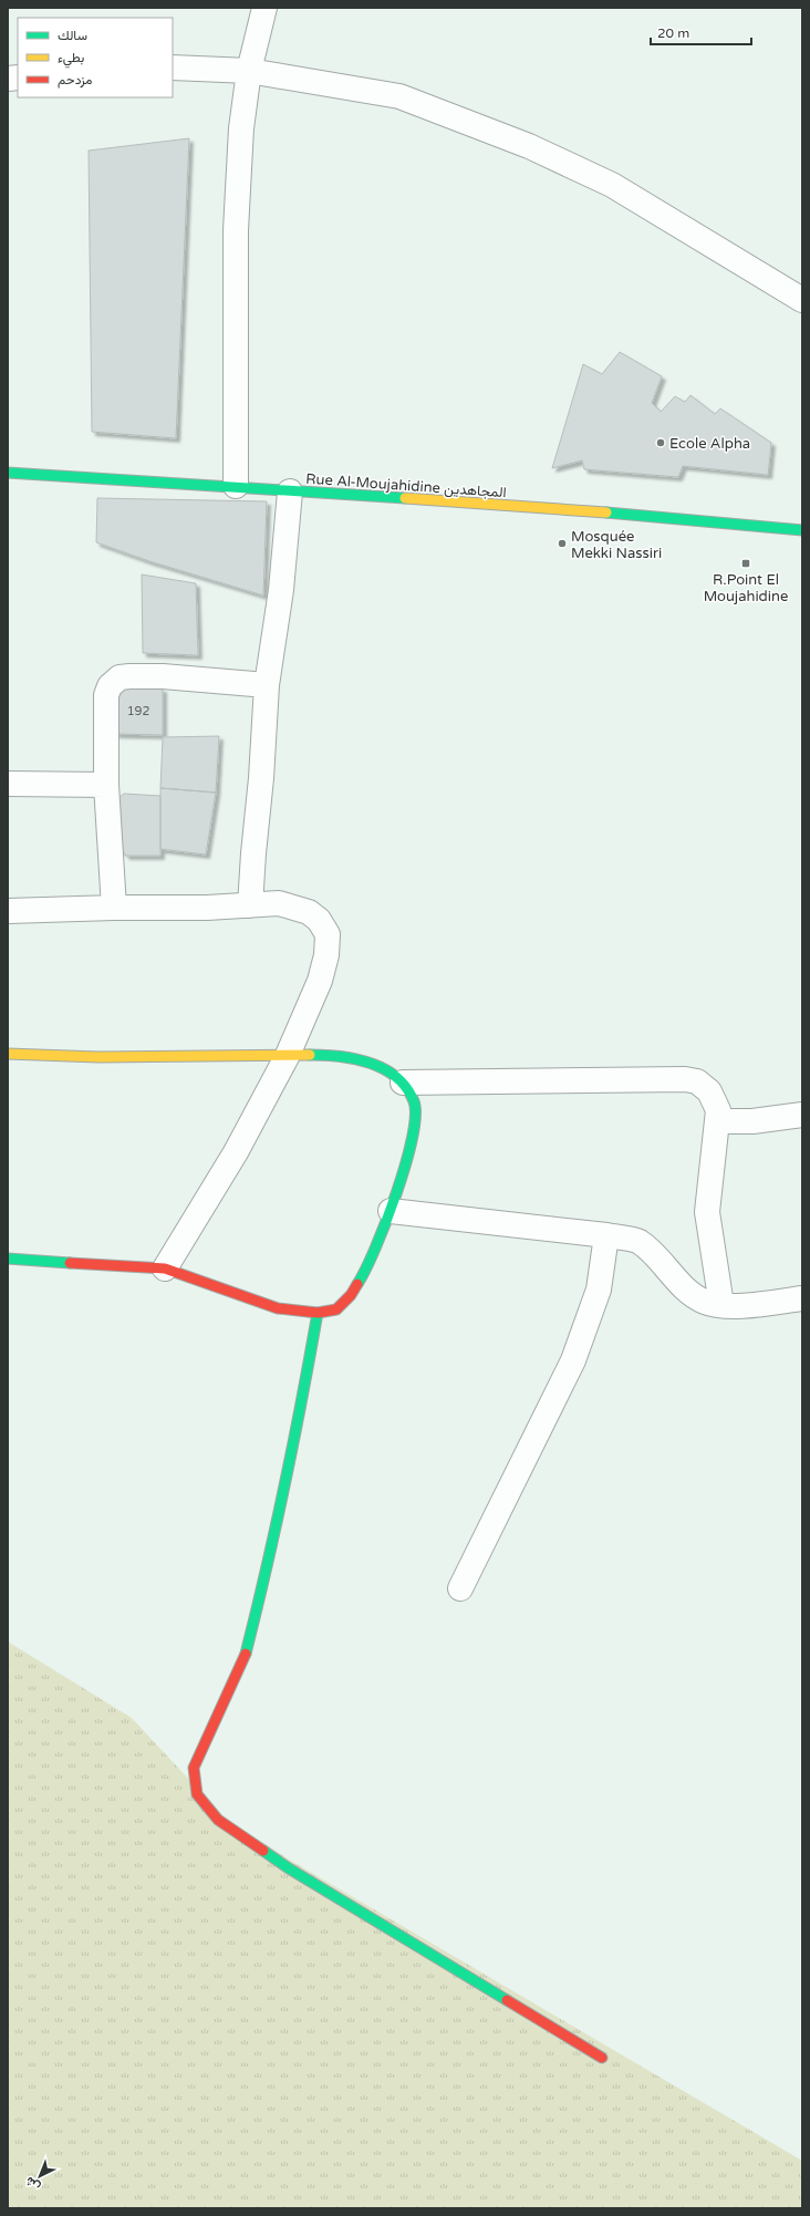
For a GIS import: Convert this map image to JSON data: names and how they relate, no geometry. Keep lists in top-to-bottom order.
{
  "streets": {
    "street": ["Rue Al-Moujahidine المجاهدين"]
  },
  "places": {
    "other": ["Ecole Alpha", "Mosquée Mekki Nassiri"],
    "transit": ["R.Point El Moujahidine"]
  },
  "house_numbers": ["192"],
  "legend": ["سالك", "بطيء", "مزدحم"],
  "scale_bar": "20 m",
  "north": "bottom left"
}
